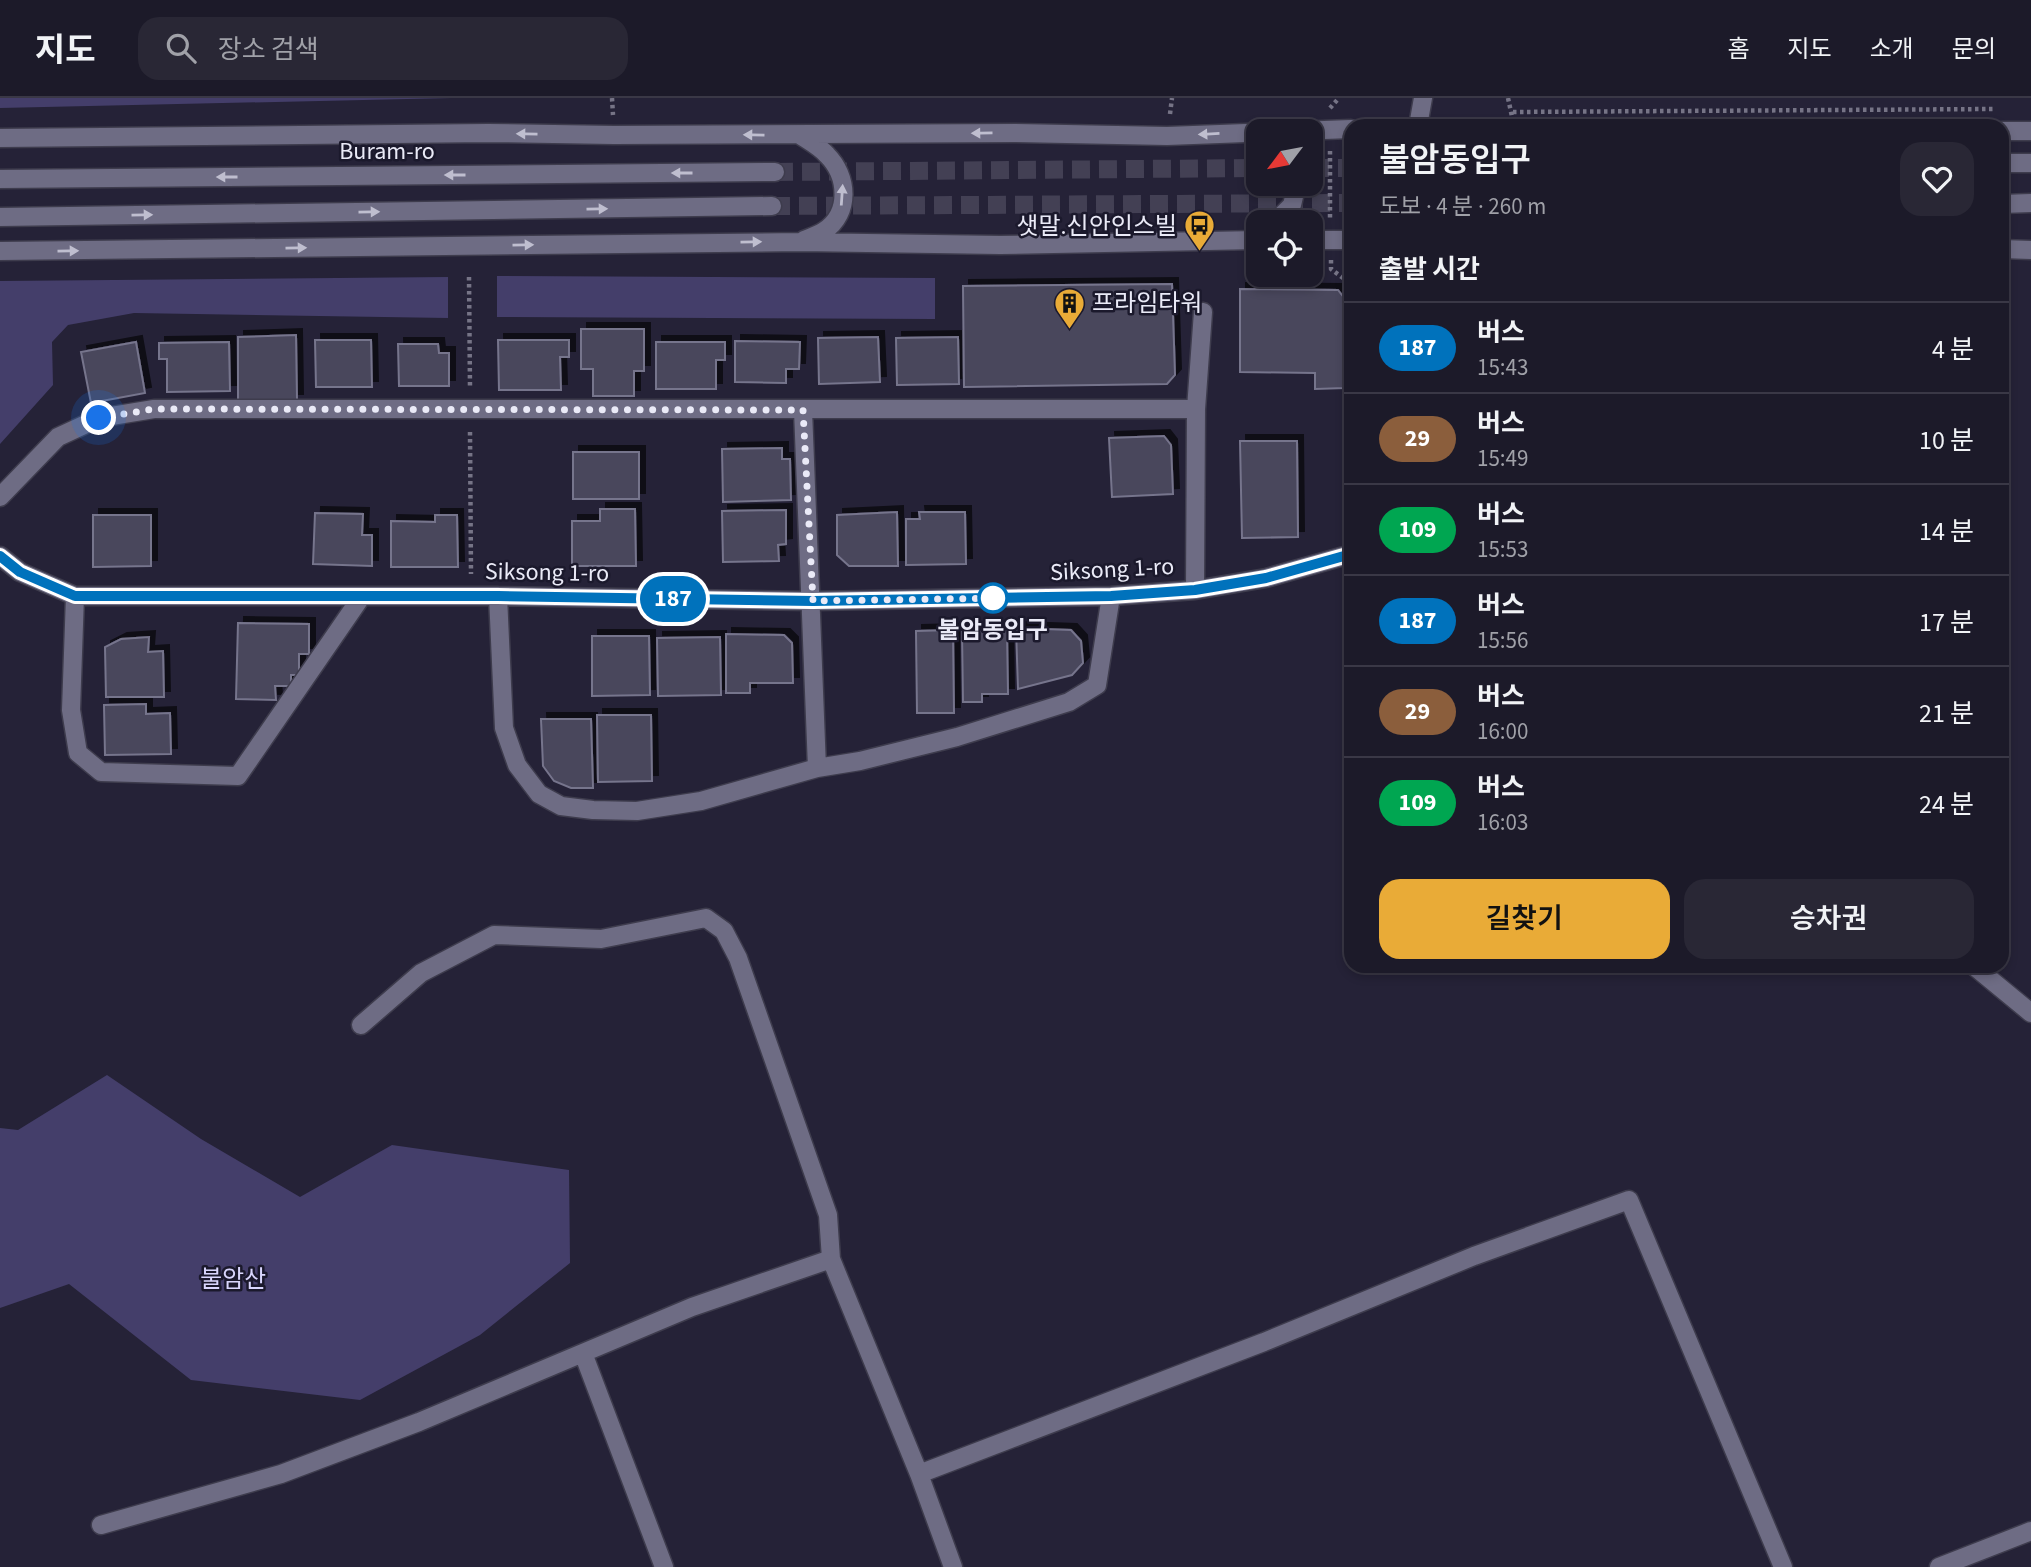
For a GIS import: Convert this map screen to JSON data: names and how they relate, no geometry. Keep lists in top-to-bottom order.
{
  "streets": {
    "street": ["Buram-ro", "Siksong 1-ro"]
  },
  "parks": ["불암산"],
  "places": {
    "bus stop": ["샛말.신안인스빌"],
    "building": ["프라임타워"],
    "other": ["불암동입구"]
  },
  "lines": ["bus line 187"],
  "north": "bottom left",
  "page": {
    "header": "지도",
    "search": "장소 검색",
    "nav": [
      "홈",
      "지도",
      "소개",
      "문의"
    ],
    "on_map": "187",
    "heading": [
      ["불암동입구", "도보 · 4 분 · 260 m"],
      "출발 시간"
    ],
    "list": [
      {
        "mark": "187",
        "name": "버스",
        "note": "15:43",
        "value": "4 분"
      },
      {
        "mark": "29",
        "name": "버스",
        "note": "15:49",
        "value": "10 분"
      },
      {
        "mark": "109",
        "name": "버스",
        "note": "15:53",
        "value": "14 분"
      },
      {
        "mark": "187",
        "name": "버스",
        "note": "15:56",
        "value": "17 분"
      },
      {
        "mark": "29",
        "name": "버스",
        "note": "16:00",
        "value": "21 분"
      },
      {
        "mark": "109",
        "name": "버스",
        "note": "16:03",
        "value": "24 분"
      }
    ],
    "buttons": ["길찾기", "승차권"]
  }
}
